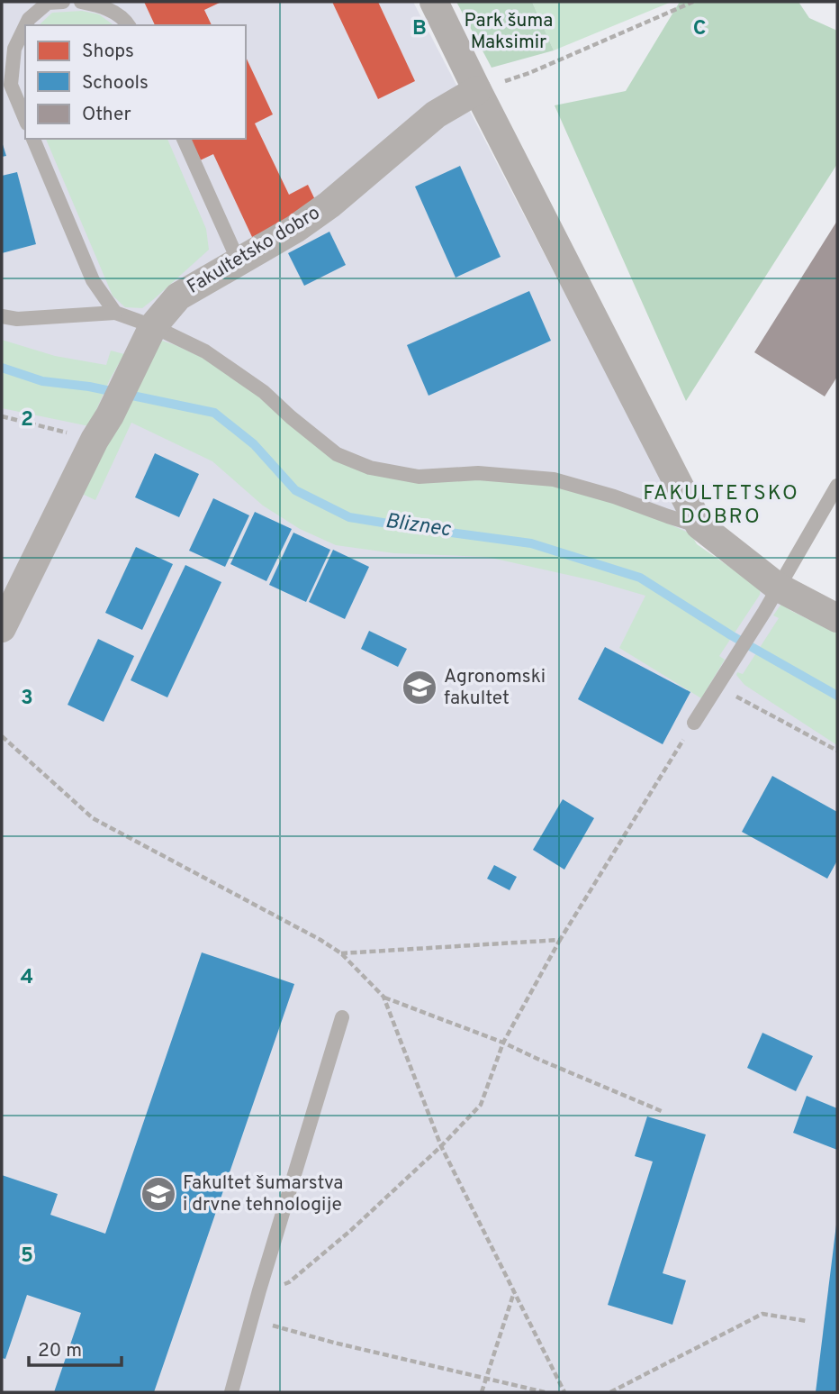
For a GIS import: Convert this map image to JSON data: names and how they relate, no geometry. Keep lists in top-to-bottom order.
{
  "streets": {
    "street": ["Fakultetsko dobro"]
  },
  "districts": ["FAKULTETSKO DOBRO"],
  "water": ["Bliznec"],
  "parks": ["Park šuma Maksimir"],
  "places": {
    "school or university": ["Agronomski fakultet", "Fakultet šumarstva i drvne tehnologije"]
  },
  "legend": ["Shops", "Schools", "Other"],
  "scale_bar": "20 m",
  "grid": {
    "columns": ["B", "C"],
    "rows": [
      "2",
      "3",
      "4",
      "5"
    ]
  }
}
